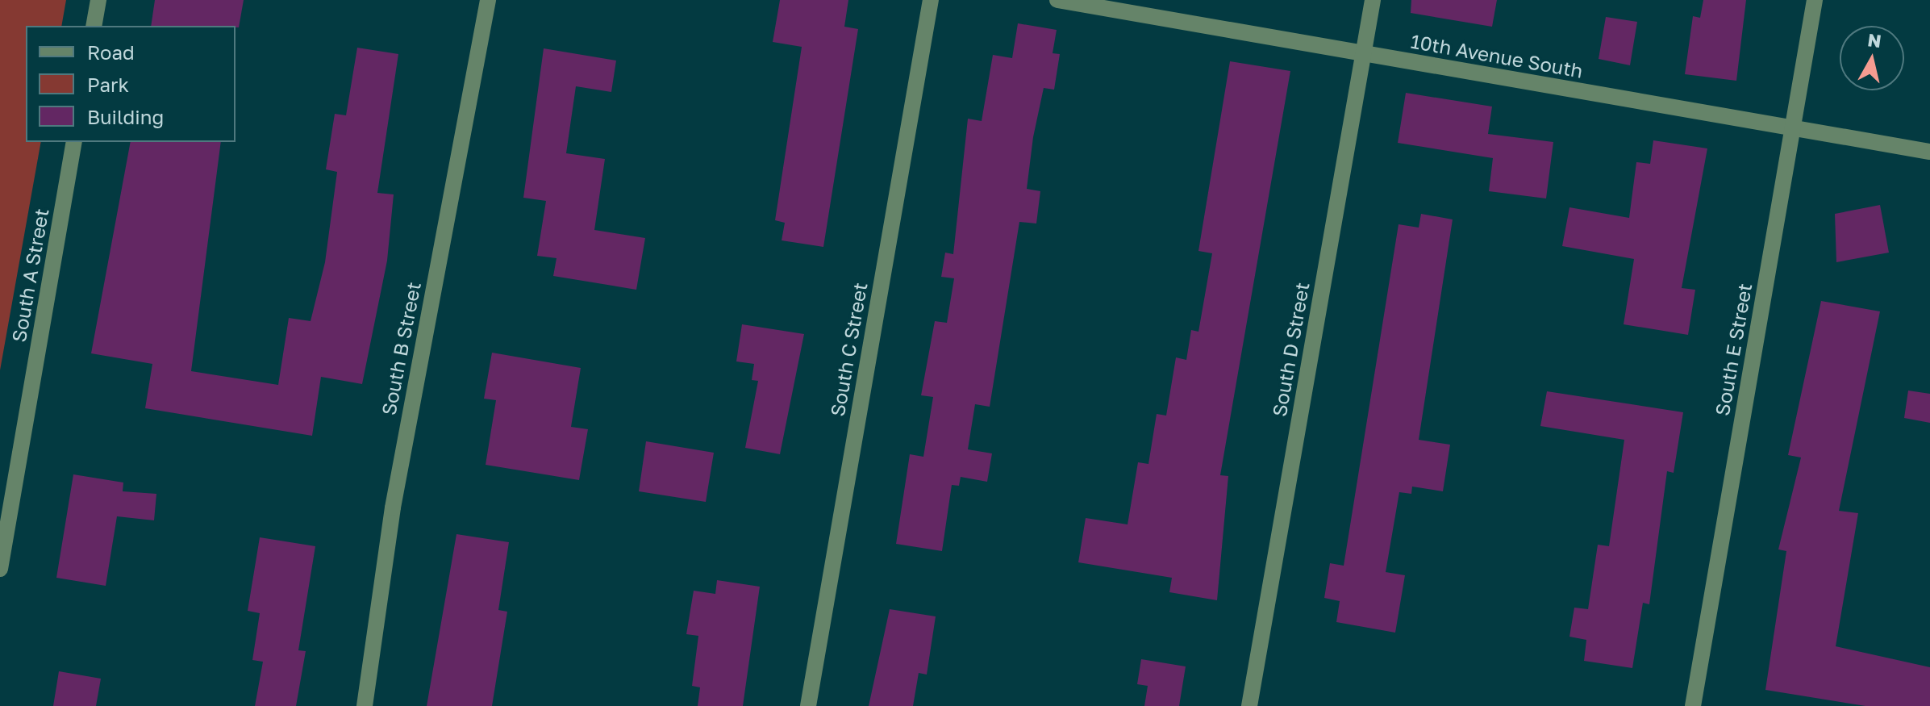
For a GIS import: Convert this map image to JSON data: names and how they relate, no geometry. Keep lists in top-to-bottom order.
{
  "streets": {
    "street": [
      "10th Avenue South",
      "South A Street",
      "South B Street",
      "South C Street",
      "South D Street",
      "South E Street"
    ]
  },
  "crossings": [
    ["10th Avenue South", "South D Street"],
    ["10th Avenue South", "South E Street"]
  ],
  "legend": ["Road", "Park", "Building"],
  "north": "top"
}
